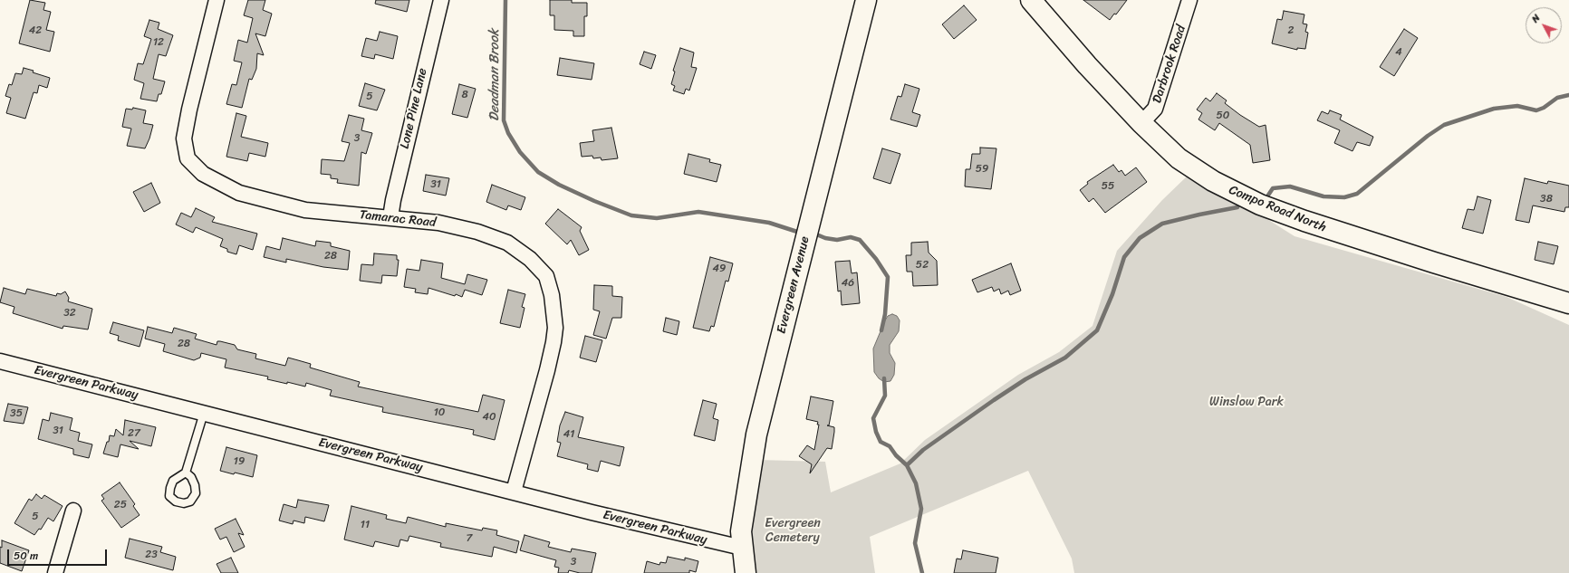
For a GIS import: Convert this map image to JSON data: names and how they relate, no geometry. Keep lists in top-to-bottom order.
{
  "streets": {
    "main road": ["Compo Road North", "Evergreen Avenue"],
    "street": [
      "Darbrook Road",
      "Lone Pine Lane",
      "Tamarac Road",
      "Evergreen Parkway"
    ]
  },
  "crossings": [
    ["Darbrook Road", "Compo Road North"],
    ["Lone Pine Lane", "Tamarac Road"],
    ["Tamarac Road", "Evergreen Parkway"],
    ["Evergreen Avenue", "Evergreen Parkway"]
  ],
  "water": ["Deadman Brook"],
  "parks": ["Winslow Park", "Evergreen Cemetery"],
  "house_numbers": [
    "42",
    "2",
    "12",
    "4",
    "8",
    "5",
    "50",
    "3",
    "59",
    "31",
    "55",
    "38",
    "28",
    "52",
    "49",
    "46",
    "32",
    "28",
    "10",
    "35",
    "40",
    "31",
    "27",
    "41",
    "19",
    "25",
    "5",
    "11",
    "7",
    "23",
    "3"
  ],
  "scale_bar": "50 m",
  "north": "top left"
}
